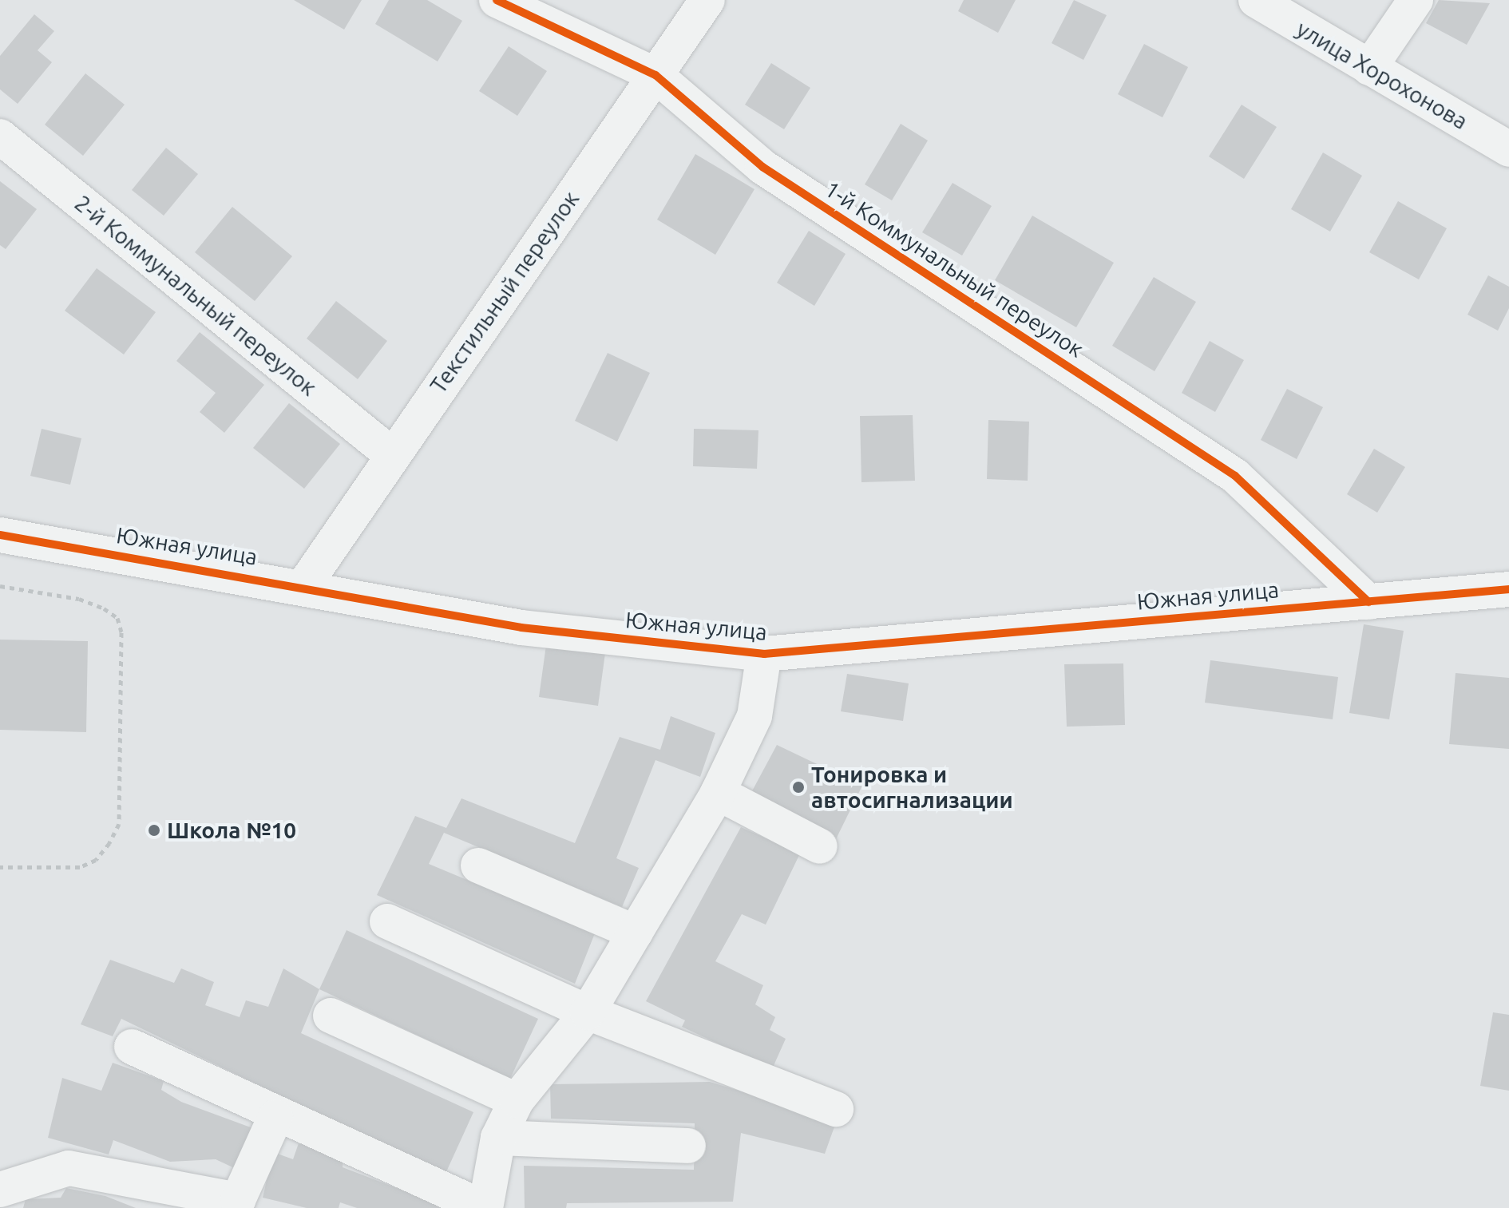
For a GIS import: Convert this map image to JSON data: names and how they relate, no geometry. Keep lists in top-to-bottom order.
{
  "streets": {
    "street": [
      "улица Хорохонова",
      "1-й Коммунальный переулок",
      "Текстильный переулок",
      "2-й Коммунальный переулок",
      "Южная улица"
    ]
  },
  "crossings": [
    ["1-й Коммунальный переулок", "Текстильный переулок"],
    ["1-й Коммунальный переулок", "Южная улица"],
    ["Текстильный переулок", "2-й Коммунальный переулок"],
    ["Текстильный переулок", "Южная улица"]
  ],
  "places": ["Тонировка и автосигнализации", "Школа №10"]
}
